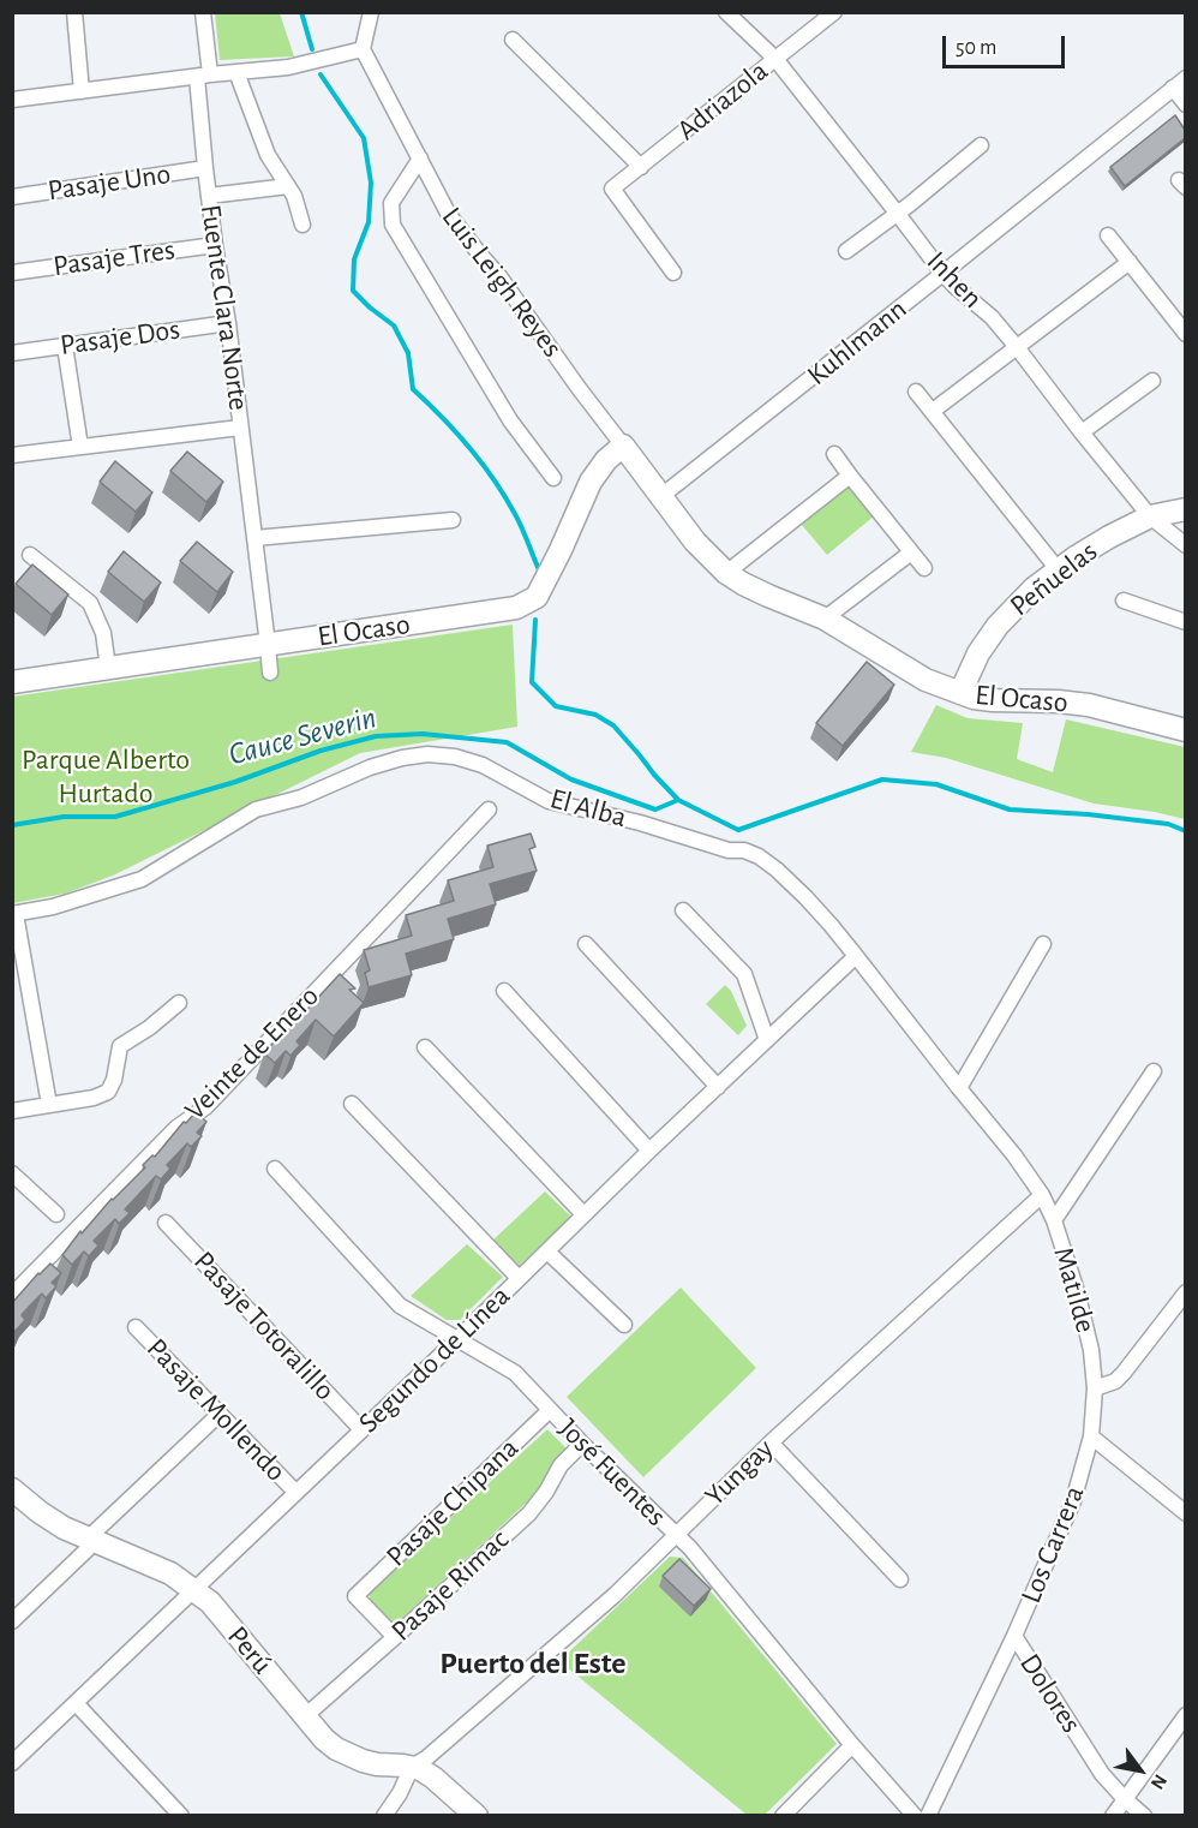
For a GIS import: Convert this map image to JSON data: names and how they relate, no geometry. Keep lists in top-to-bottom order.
{
  "streets": {
    "street": [
      "Adriazola",
      "Pasaje Uno",
      "Pasaje Tres",
      "Inhen",
      "Luis Leigh Reyes",
      "Fuente Clara Norte",
      "Pasaje Dos",
      "Kuhlmann",
      "Peñuelas",
      "El Ocaso",
      "El Alba",
      "Veinte de Enero",
      "Matilde",
      "Pasaje Totoralillo",
      "Segundo de Línea",
      "Pasaje Mollendo",
      "José Fuentes",
      "Yungay",
      "Pasaje Chipana",
      "Los Carrera",
      "Pasaje Rimac",
      "Perú",
      "Dolores"
    ]
  },
  "crossings": [
    ["Adriazola", "Inhen"],
    ["Pasaje Uno", "Fuente Clara Norte"],
    ["Pasaje Tres", "Fuente Clara Norte"],
    ["Inhen", "Kuhlmann"],
    ["Inhen", "Peñuelas"],
    ["Luis Leigh Reyes", "Kuhlmann"],
    ["Luis Leigh Reyes", "El Ocaso"],
    ["Fuente Clara Norte", "Pasaje Dos"],
    ["Fuente Clara Norte", "El Ocaso"],
    ["Kuhlmann", "El Ocaso"],
    ["Peñuelas", "El Ocaso"],
    ["El Alba", "Matilde"],
    ["El Alba", "Segundo de Línea"],
    ["El Alba", "Yungay"],
    ["Matilde", "Yungay"],
    ["Matilde", "Los Carrera"],
    ["Pasaje Totoralillo", "Segundo de Línea"],
    ["Segundo de Línea", "Pasaje Mollendo"],
    ["Segundo de Línea", "José Fuentes"],
    ["Segundo de Línea", "Perú"],
    ["José Fuentes", "Yungay"],
    ["José Fuentes", "Pasaje Chipana"],
    ["José Fuentes", "Pasaje Rimac"],
    ["Yungay", "Perú"],
    ["Pasaje Chipana", "Pasaje Rimac"],
    ["Los Carrera", "Dolores"],
    ["Pasaje Rimac", "Perú"]
  ],
  "districts": ["Puerto del Este"],
  "water": ["Cauce Severin"],
  "parks": ["Parque Alberto Hurtado"],
  "scale_bar": "50 m",
  "north": "bottom right"
}
